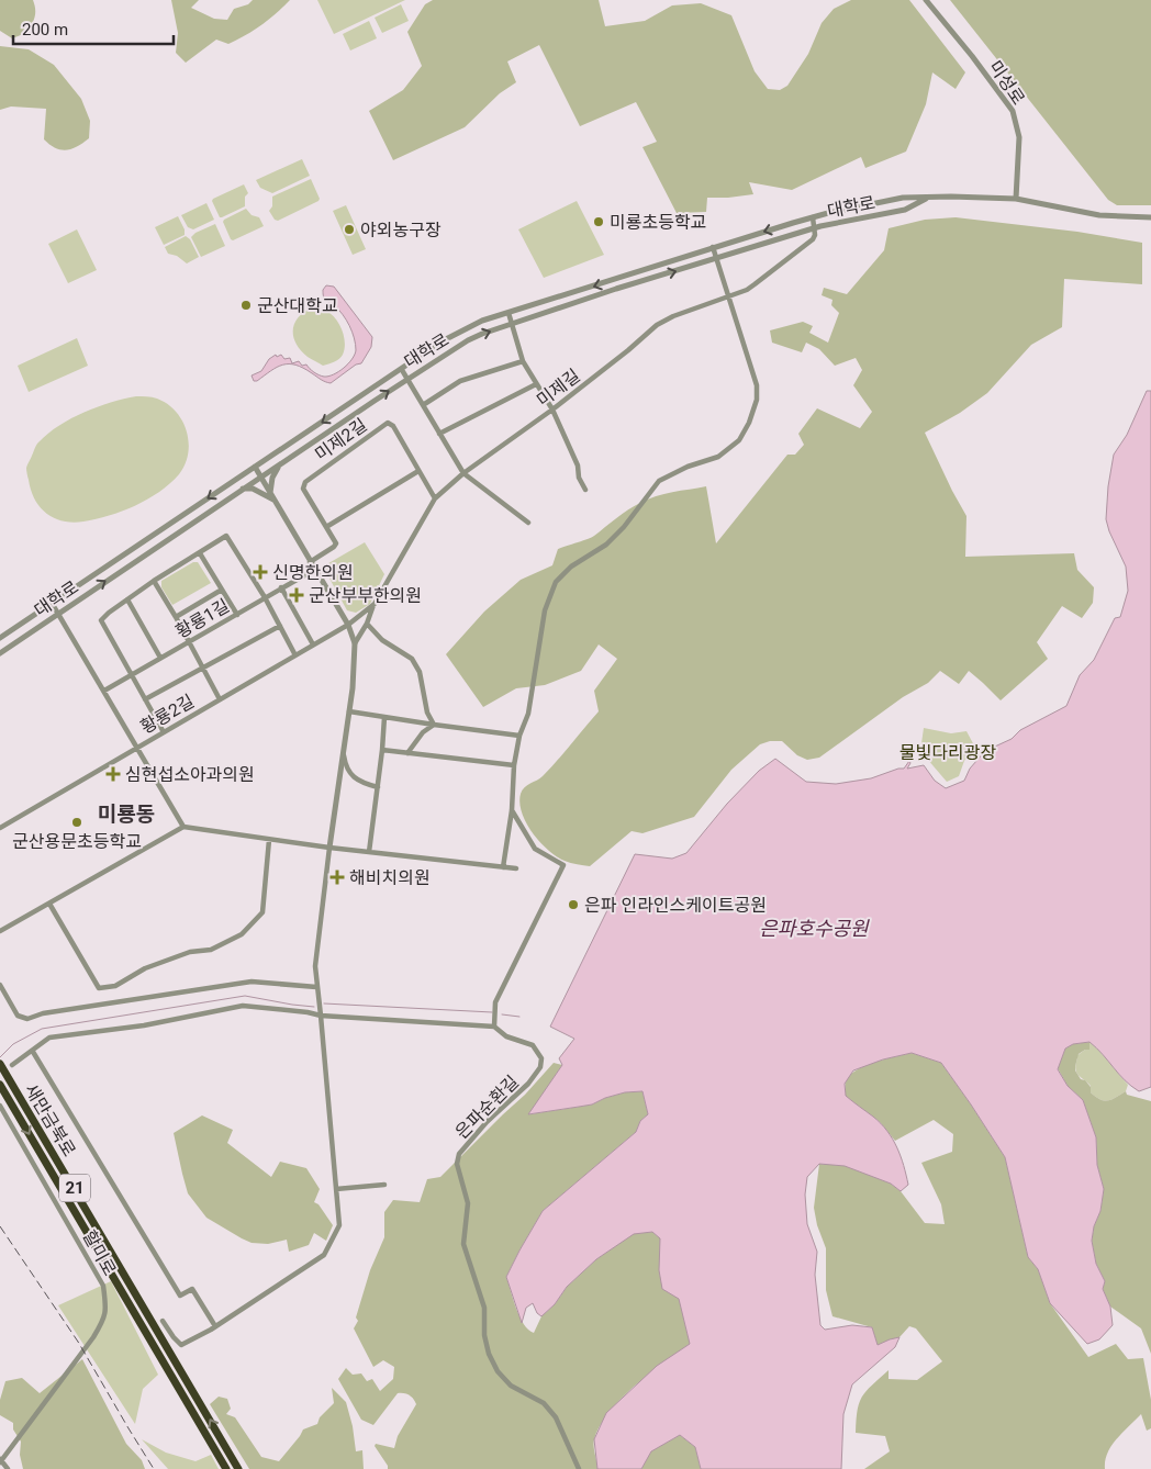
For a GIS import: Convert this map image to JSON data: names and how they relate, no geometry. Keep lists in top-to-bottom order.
{
  "streets": {
    "highway": ["새만금북로", "21"],
    "street": [
      "미성로",
      "대학로",
      "미제길",
      "미제2길",
      "황룡1길",
      "황룡2길",
      "은파순환길",
      "할미로"
    ]
  },
  "crossings": [
    ["미성로", "대학로"],
    ["대학로", "미제길"],
    ["미제길", "미제2길"],
    ["미제길", "황룡2길"]
  ],
  "districts": ["미룡동"],
  "water": ["은파호수공원"],
  "parks": ["물빛다리광장"],
  "places": {
    "other": [
      "미룡초등학교",
      "야외농구장",
      "군산대학교",
      "군산용문초등학교",
      "은파 인라인스케이트공원"
    ],
    "health": [
      "신명한의원",
      "군산부부한의원",
      "심현섭소아과의원",
      "해비치의원"
    ]
  },
  "scale_bar": "200 m"
}
